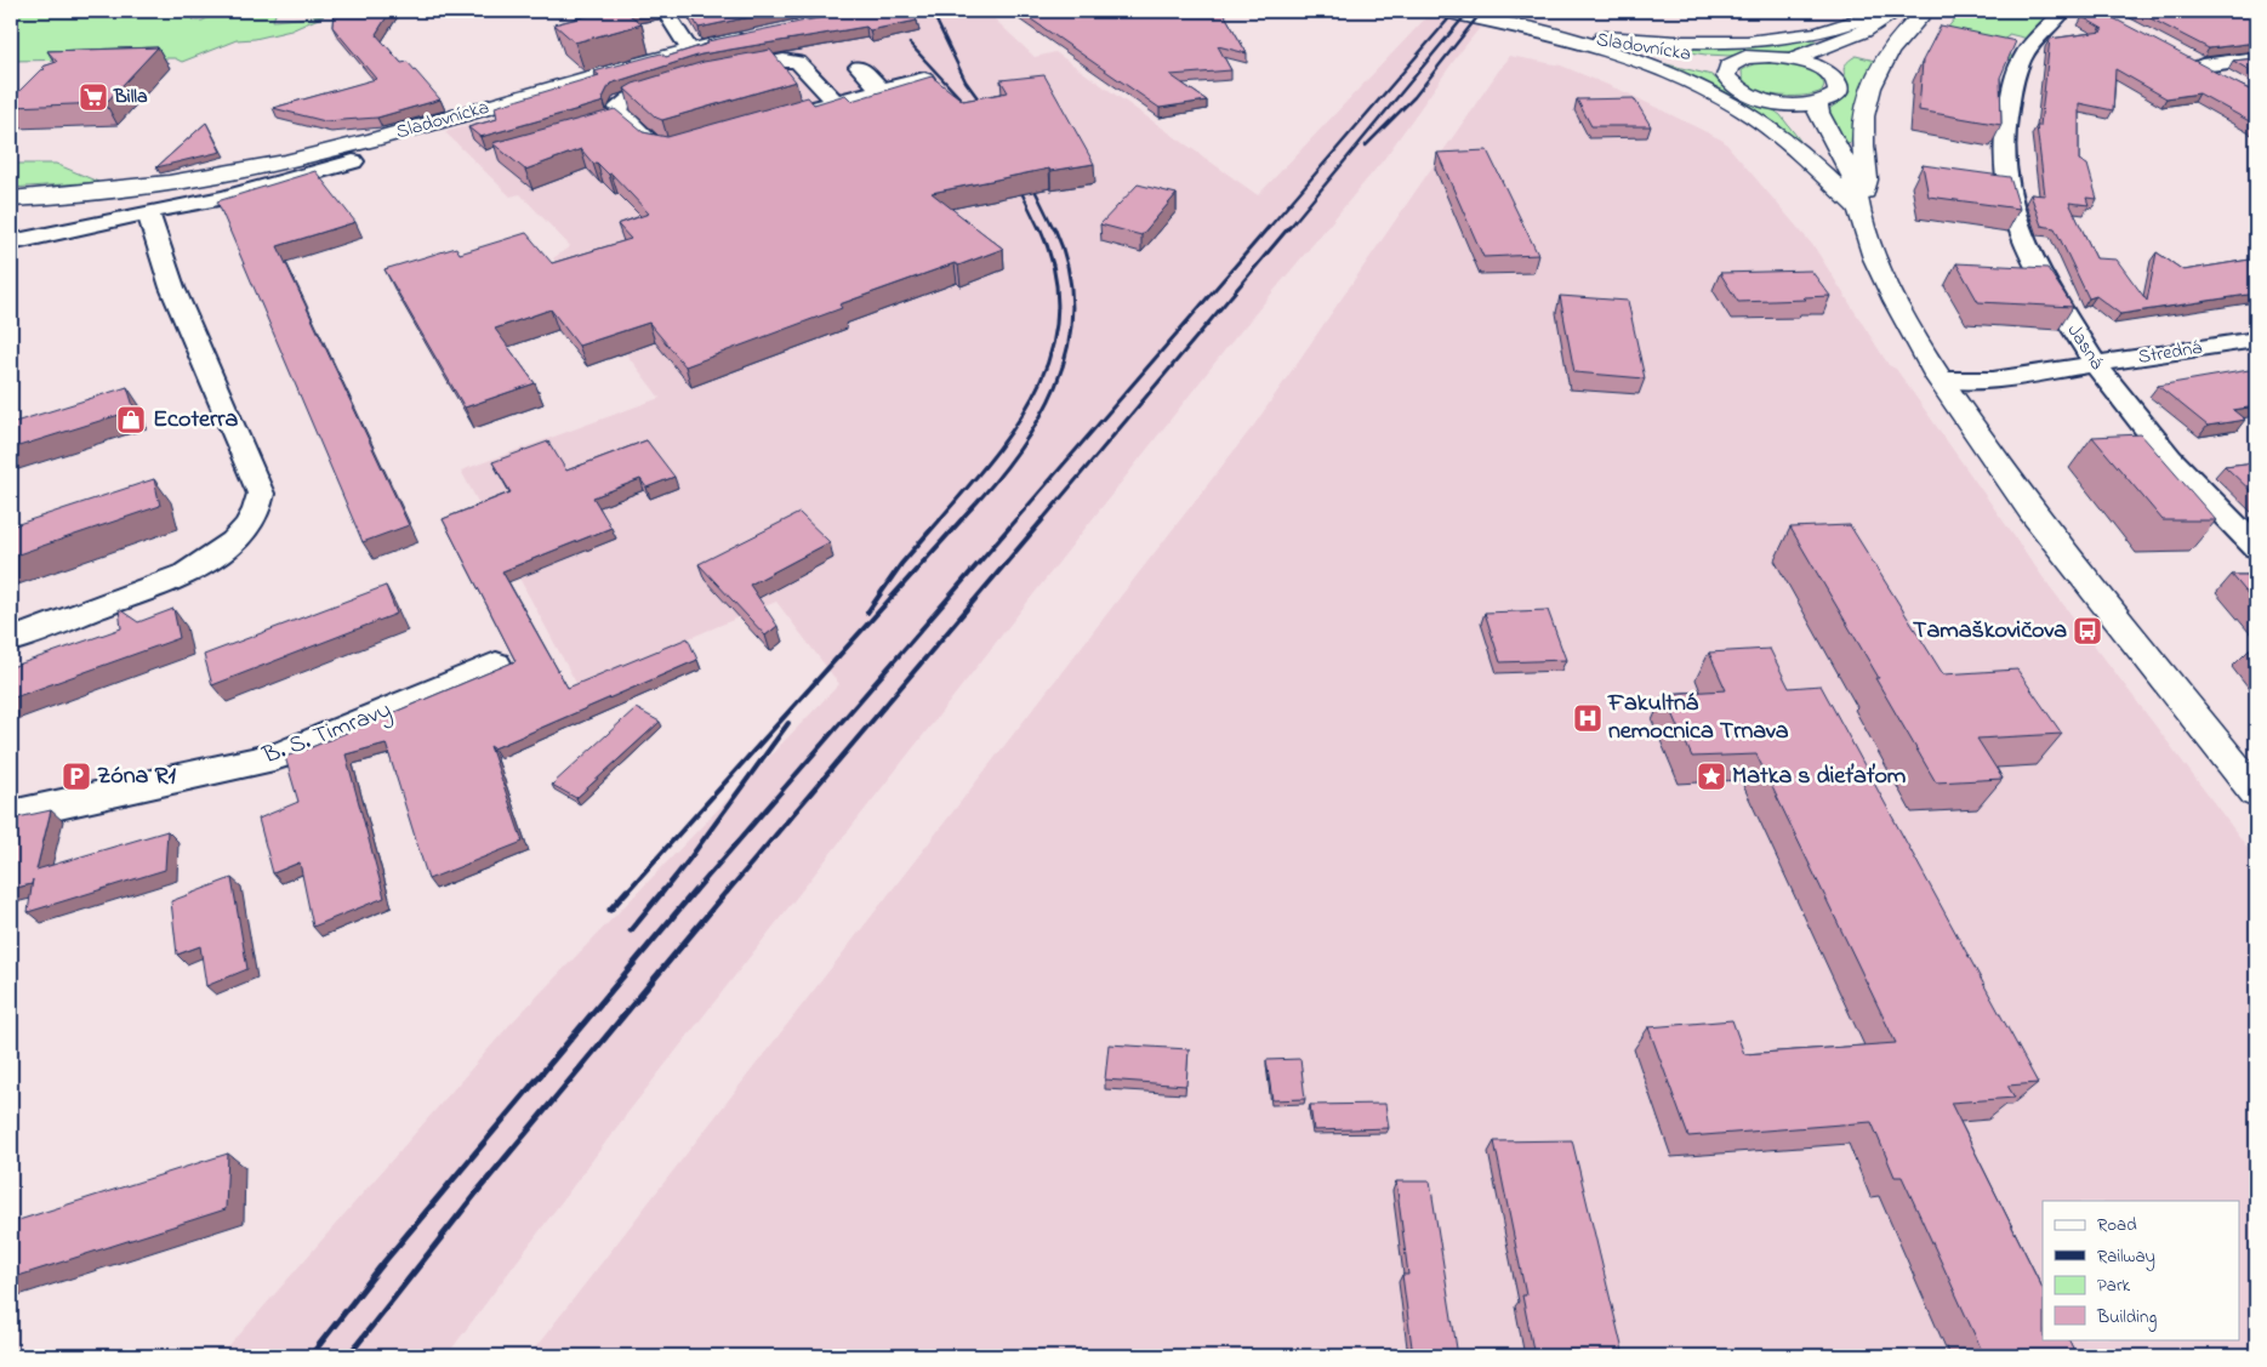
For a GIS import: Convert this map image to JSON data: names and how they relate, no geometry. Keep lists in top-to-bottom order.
{
  "streets": {
    "main road": ["Sladovnícka"],
    "street": ["Jasná", "Stredná", "B. S. Timravy"]
  },
  "crossings": [
    ["Jasná", "Stredná"]
  ],
  "places": {
    "supermarket": ["Billa"],
    "shop": ["Ecoterra"],
    "bus stop": ["Tamaškovičova"],
    "hospital": ["Fakultná nemocnica Trnava"],
    "parking": ["Zóna R1"],
    "place": ["Matka s dieťaťom"]
  },
  "legend": [
    "Road",
    "Railway",
    "Park",
    "Building"
  ]
}
